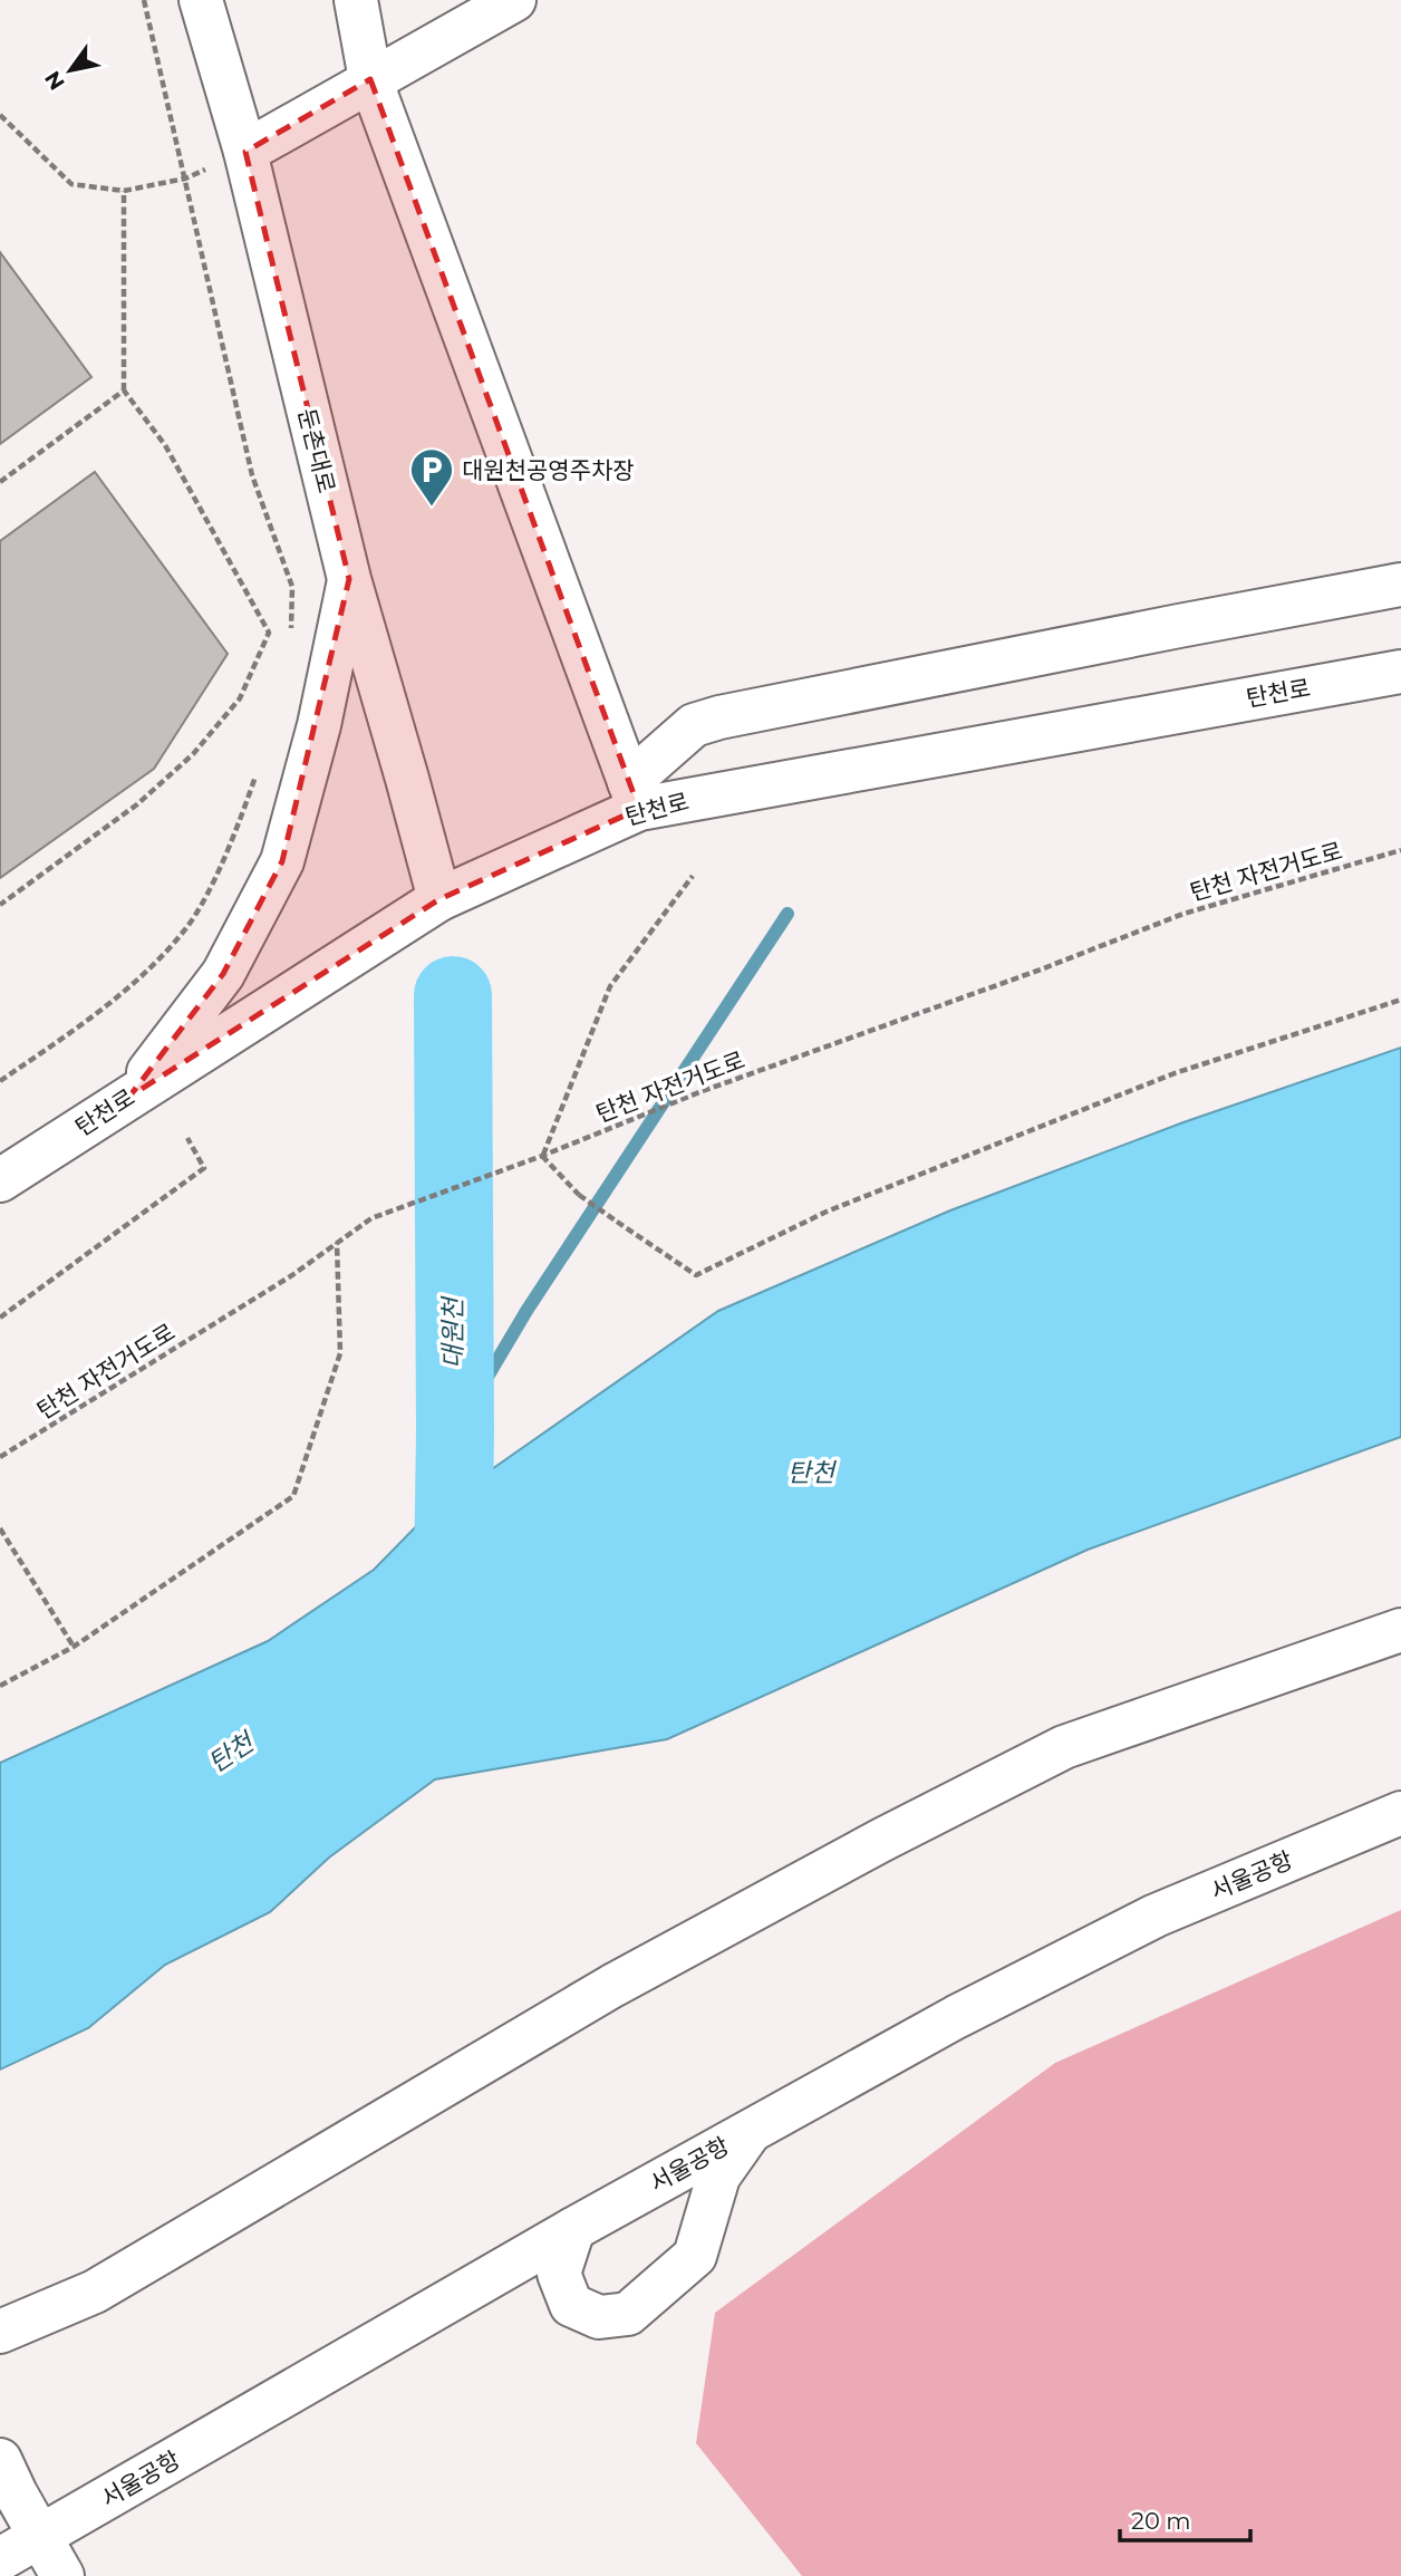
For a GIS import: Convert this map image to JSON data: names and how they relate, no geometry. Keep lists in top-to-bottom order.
{
  "streets": {
    "main road": ["둔촌대로", "탄천로", "서울공항"],
    "path": ["탄천 자전거도로"]
  },
  "crossings": [
    ["둔촌대로", "탄천로"]
  ],
  "water": ["대원천", "탄천"],
  "places": {
    "parking": ["대원천공영주차장"]
  },
  "scale_bar": "20 m",
  "north": "bottom left"
}
